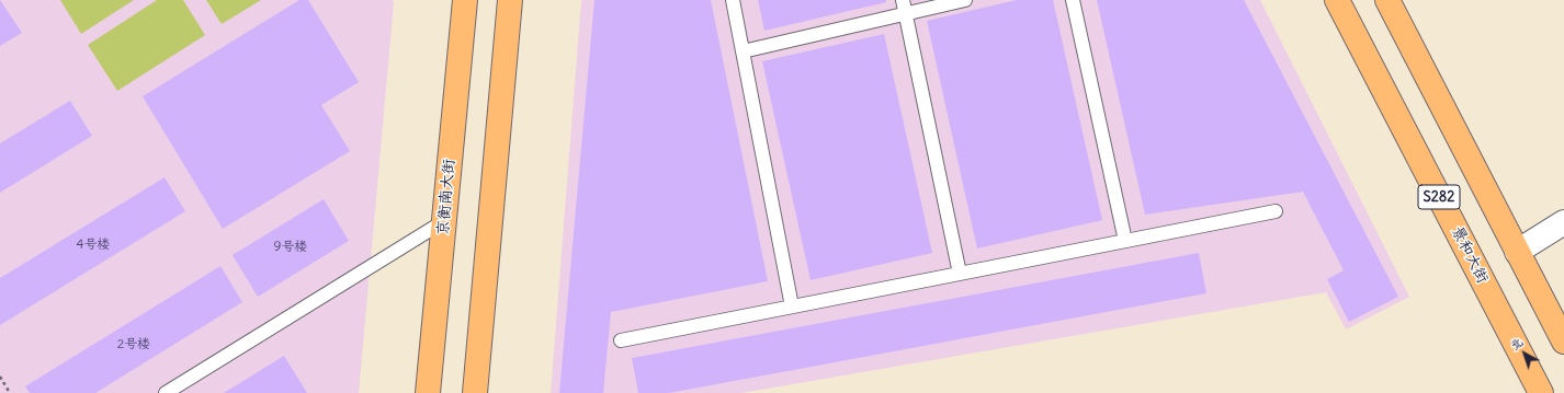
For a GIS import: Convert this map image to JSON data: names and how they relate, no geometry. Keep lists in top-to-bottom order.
{
  "streets": {
    "main road": ["京衡南大街", "S282", "景和大街"]
  },
  "house_numbers": ["4号楼", "9号楼", "2号楼"],
  "north": "top left"
}
